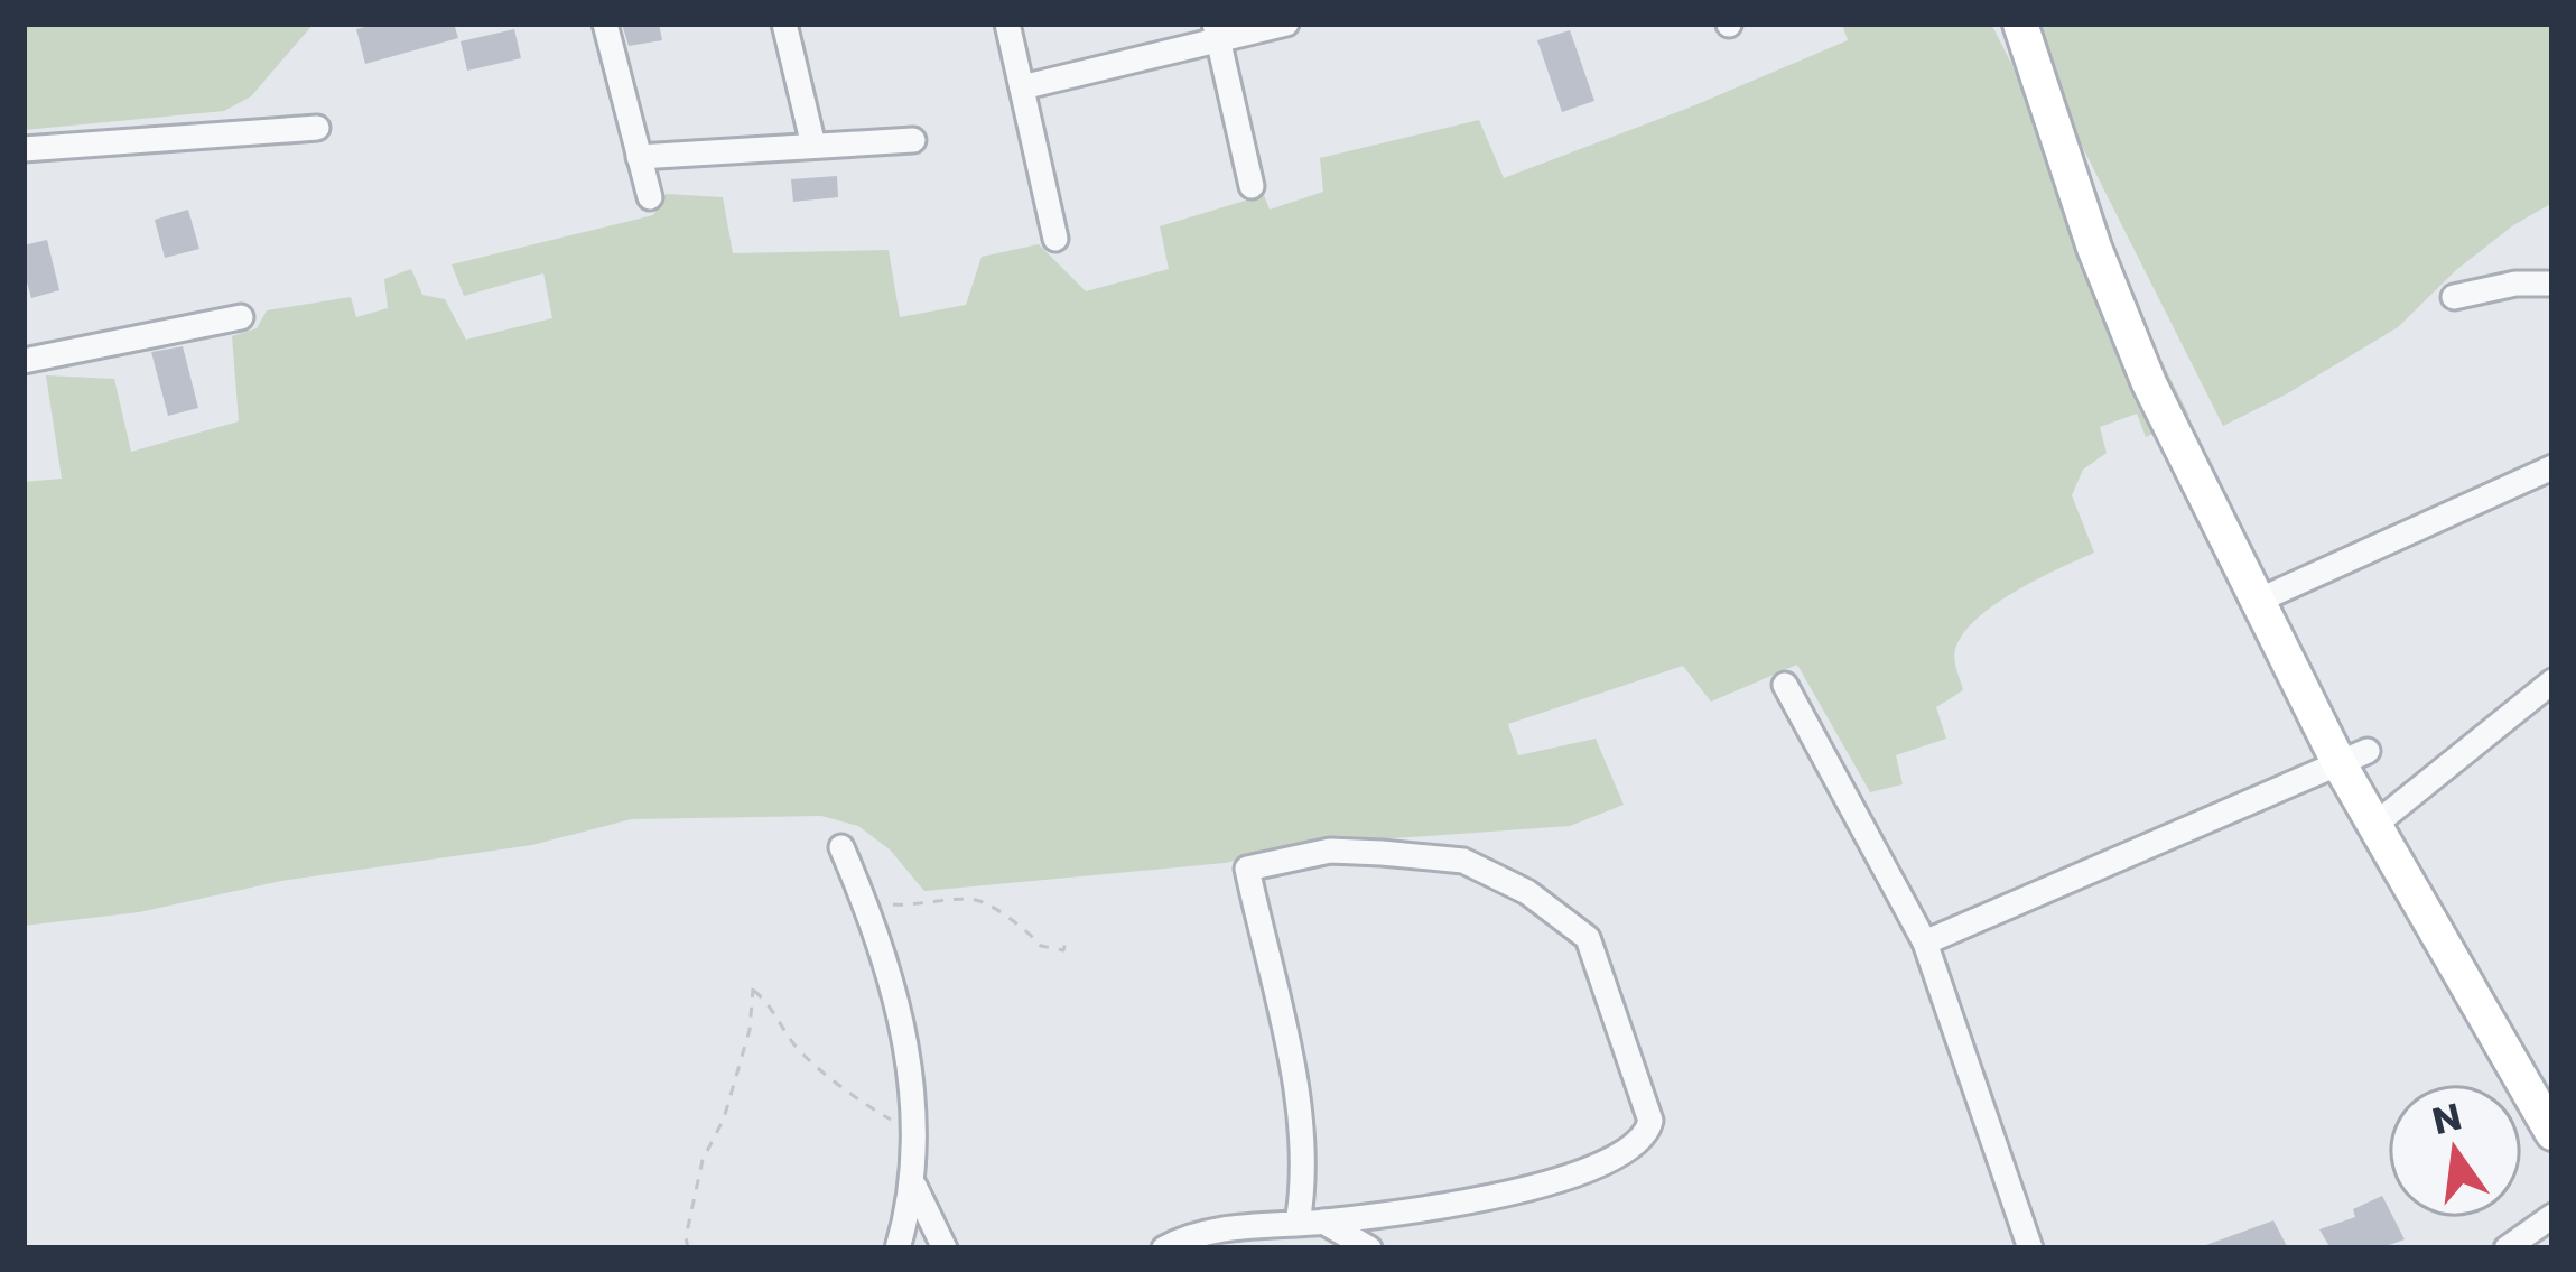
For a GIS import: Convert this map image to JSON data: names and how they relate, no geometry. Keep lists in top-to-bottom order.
{
  "north": "top"
}
